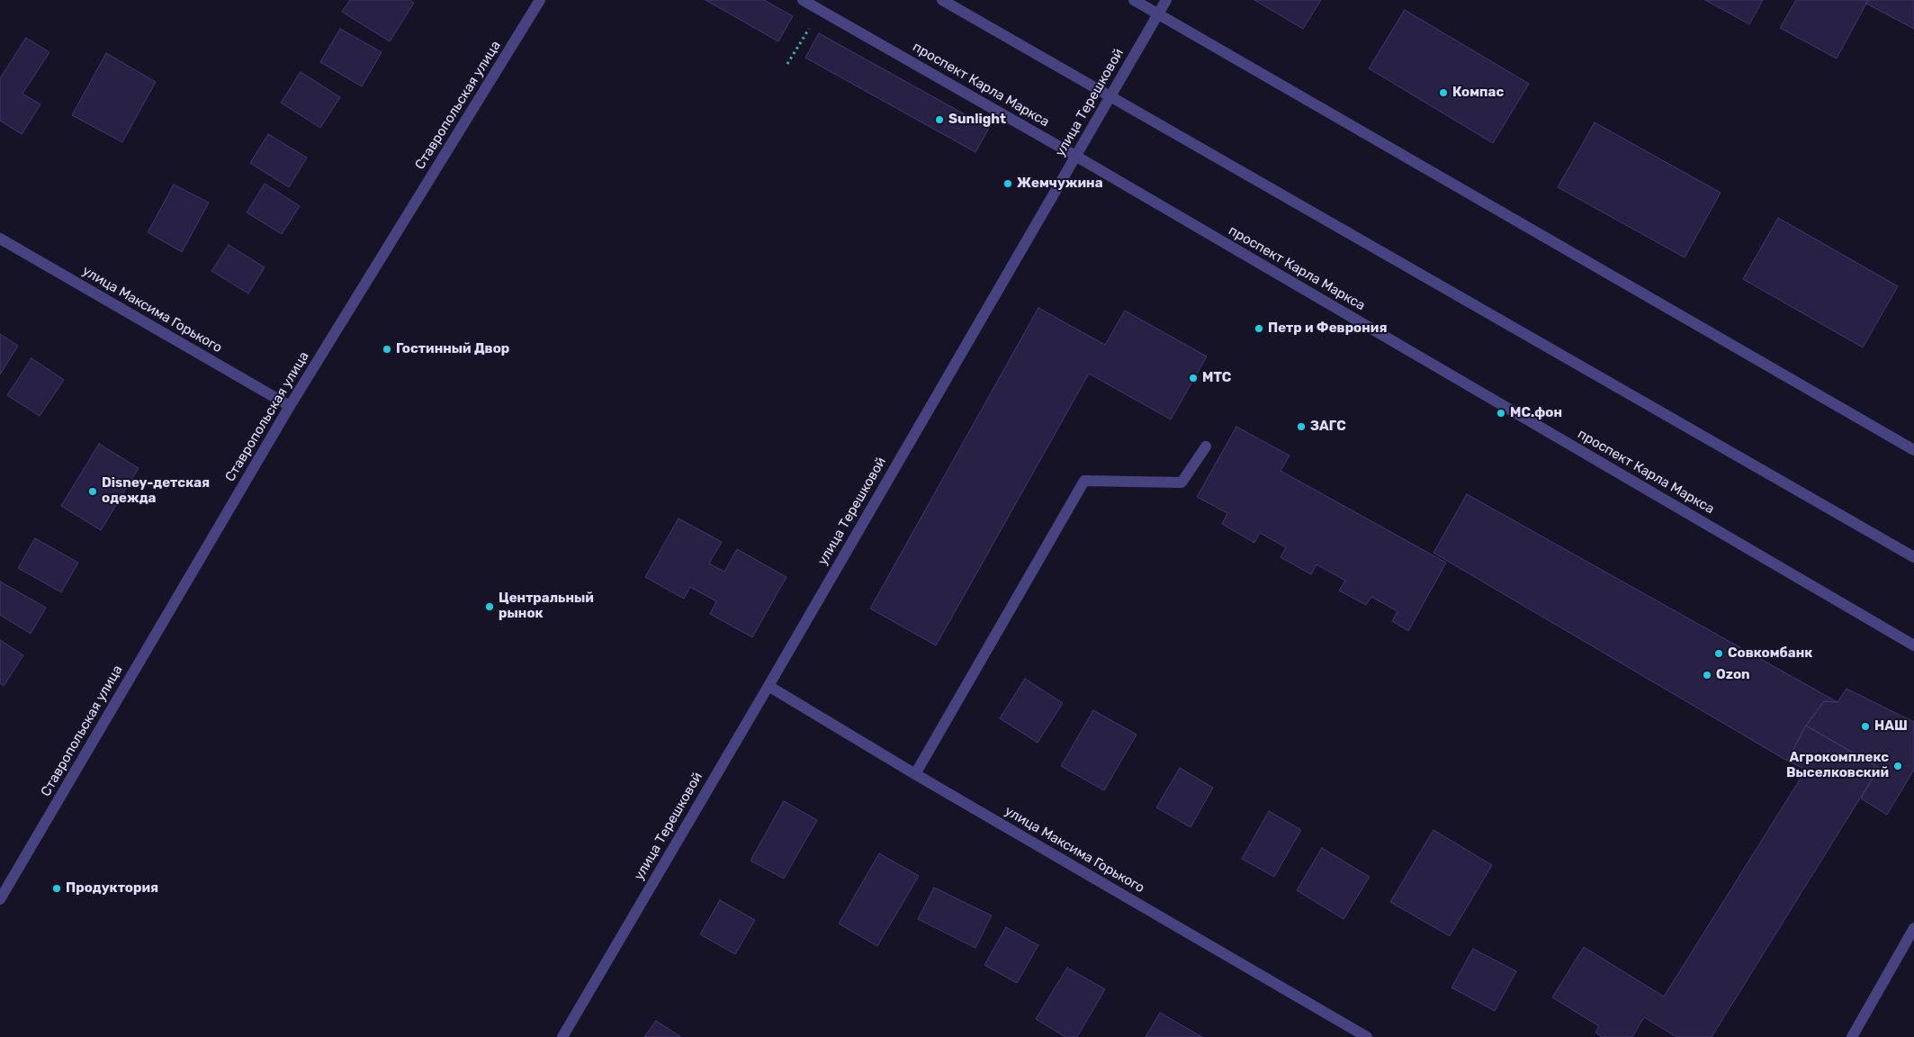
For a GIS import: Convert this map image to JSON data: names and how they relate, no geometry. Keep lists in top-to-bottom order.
{
  "streets": {
    "street": [
      "проспект Карла Маркса",
      "улица Терешковой",
      "Ставропольская улица",
      "улица Максима Горького"
    ]
  },
  "crossings": [
    ["проспект Карла Маркса", "улица Терешковой"],
    ["улица Терешковой", "улица Максима Горького"],
    ["Ставропольская улица", "улица Максима Горького"]
  ],
  "places": [
    "Компас",
    "Sunlight",
    "Жемчужина",
    "Петр и Феврония",
    "Гостинный Двор",
    "МТС",
    "МС.фон",
    "ЗАГС",
    "Disney-детская одежда",
    "Центральный рынок",
    "Совкомбанк",
    "Ozon",
    "НАШ",
    "Агрокомплекс Выселковский",
    "Продуктория"
  ]
}
